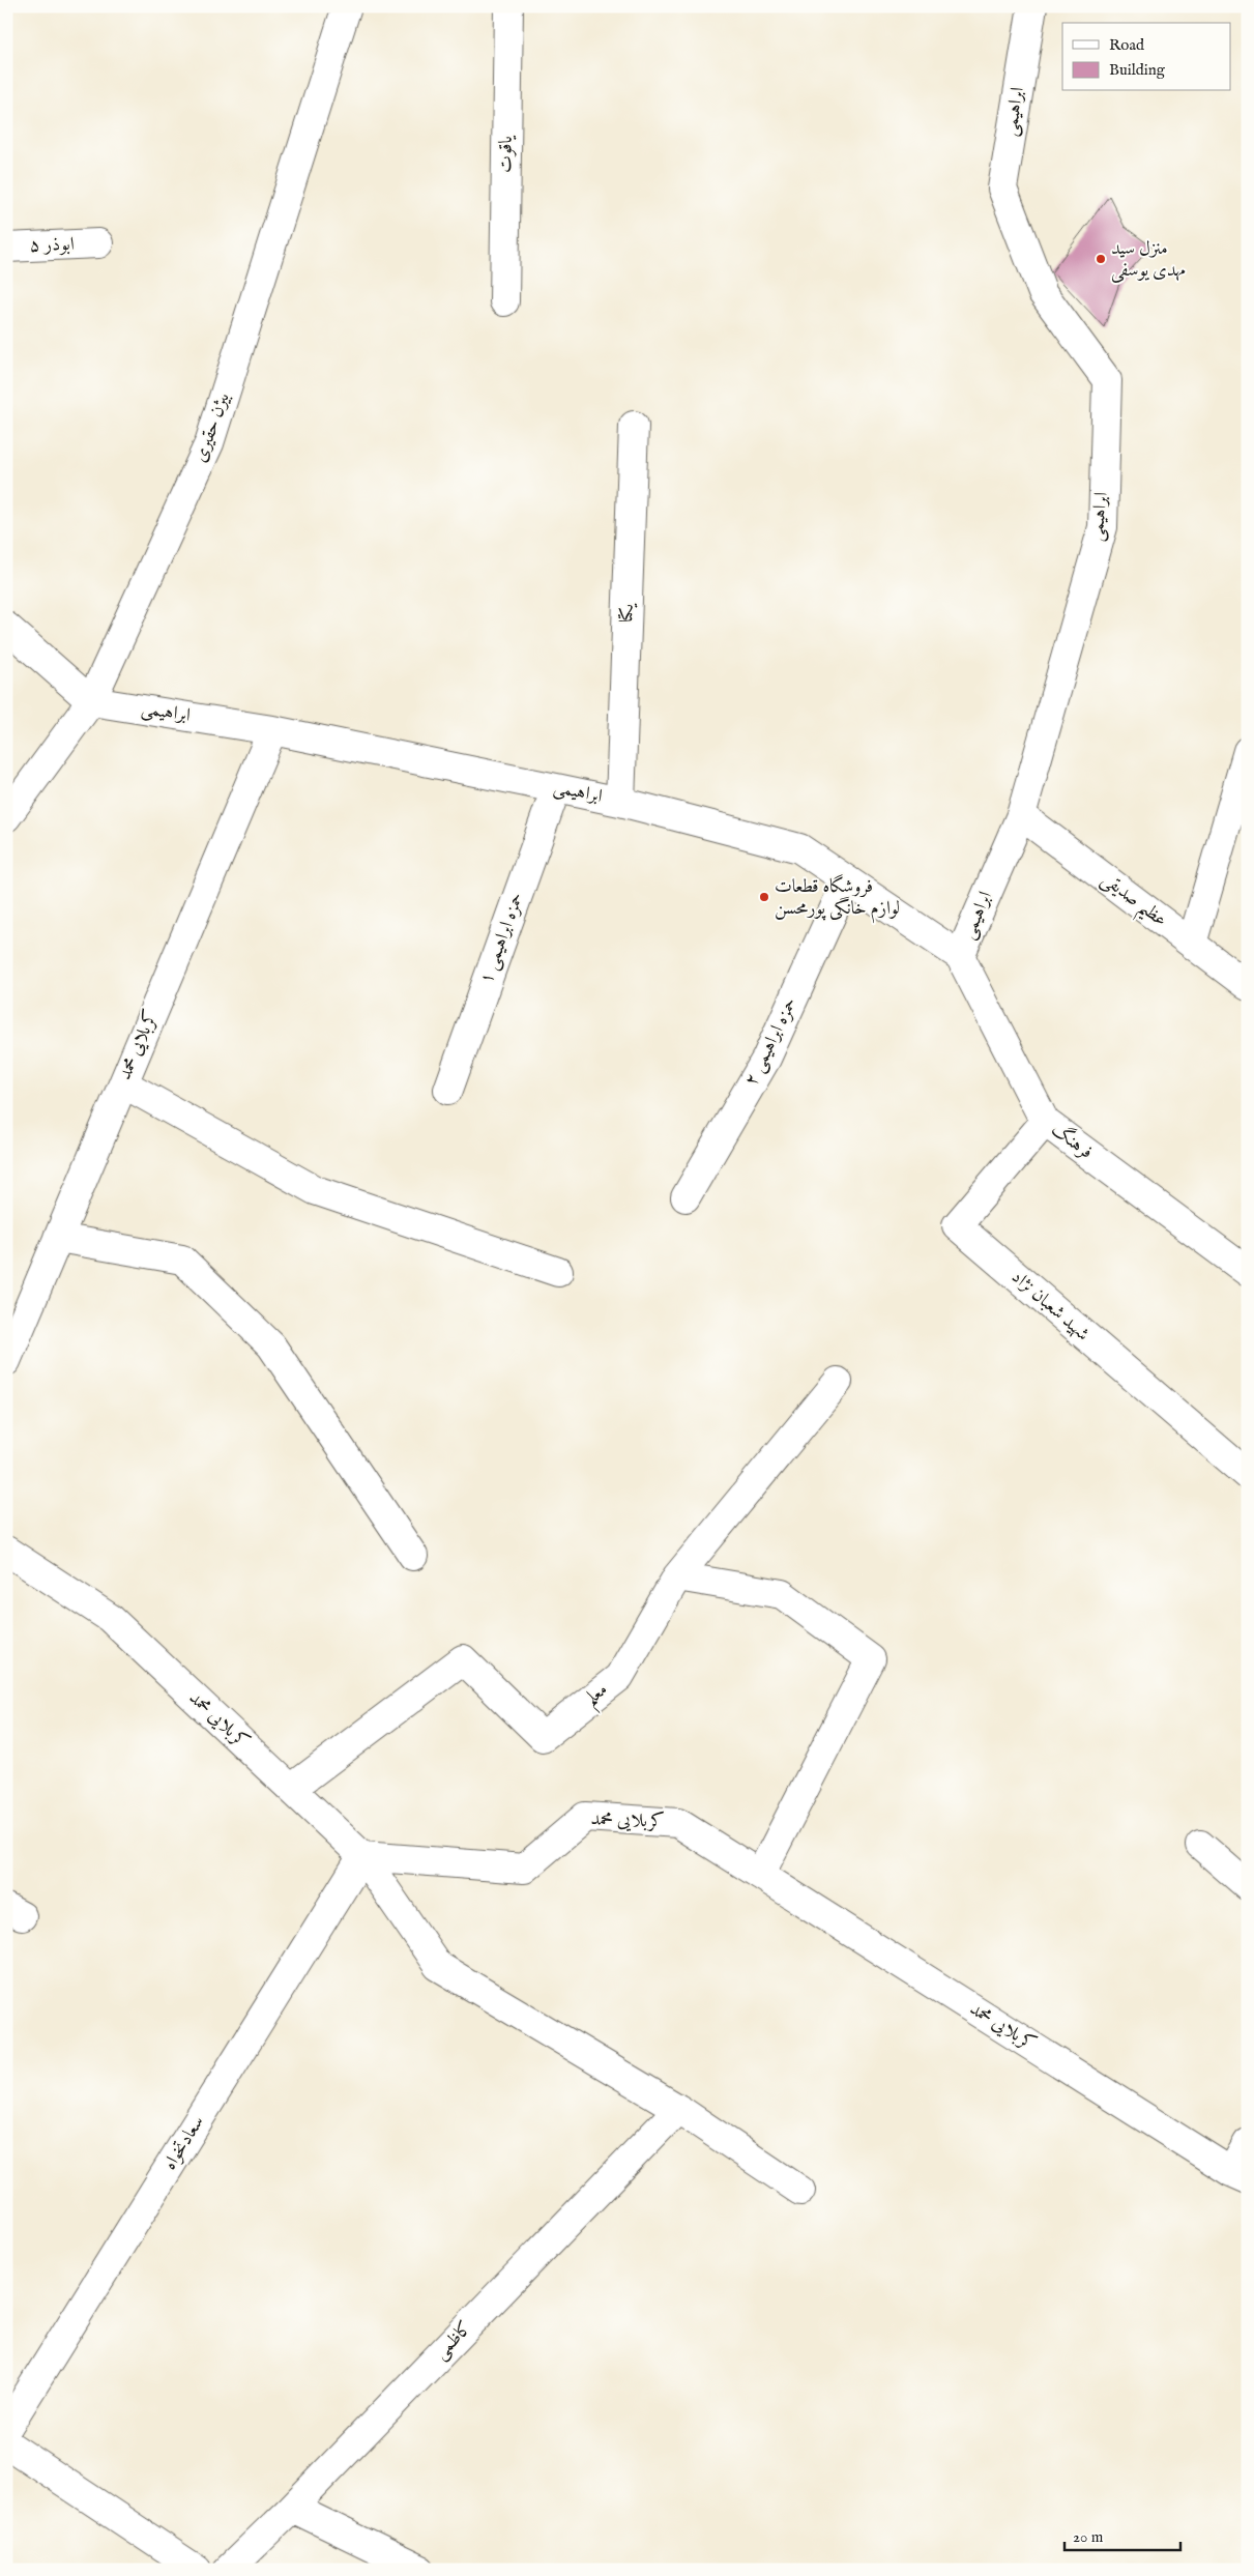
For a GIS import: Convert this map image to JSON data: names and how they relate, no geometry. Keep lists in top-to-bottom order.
{
  "streets": {
    "street": [
      "ابراهیمی",
      "یاقوت",
      "ابوذر ۵",
      "بیژن حقیری",
      "یکتا",
      "عظیم صدیقی",
      "حمزه ابراهیمی ۱",
      "حمزه ابراهیمی ۲",
      "کربلایی محمد",
      "فرهنگ",
      "شهید شعبان نژاد",
      "معلم",
      "سعادتخواه",
      "کاظمی"
    ]
  },
  "crossings": [
    ["ابراهیمی", "بیژن حقیری"],
    ["ابراهیمی", "یکتا"],
    ["ابراهیمی", "عظیم صدیقی"],
    ["ابراهیمی", "حمزه ابراهیمی ۱"],
    ["ابراهیمی", "حمزه ابراهیمی ۲"],
    ["ابراهیمی", "کربلایی محمد"],
    ["ابراهیمی", "فرهنگ"],
    ["کربلایی محمد", "معلم"],
    ["کربلایی محمد", "سعادتخواه"],
    ["فرهنگ", "شهید شعبان نژاد"]
  ],
  "places": ["منزل سید مهدی یوسفی", "فروشگاه قطعات لوازم خانگی پورمحسن"],
  "legend": ["Road", "Building"],
  "scale_bar": "20 m"
}
